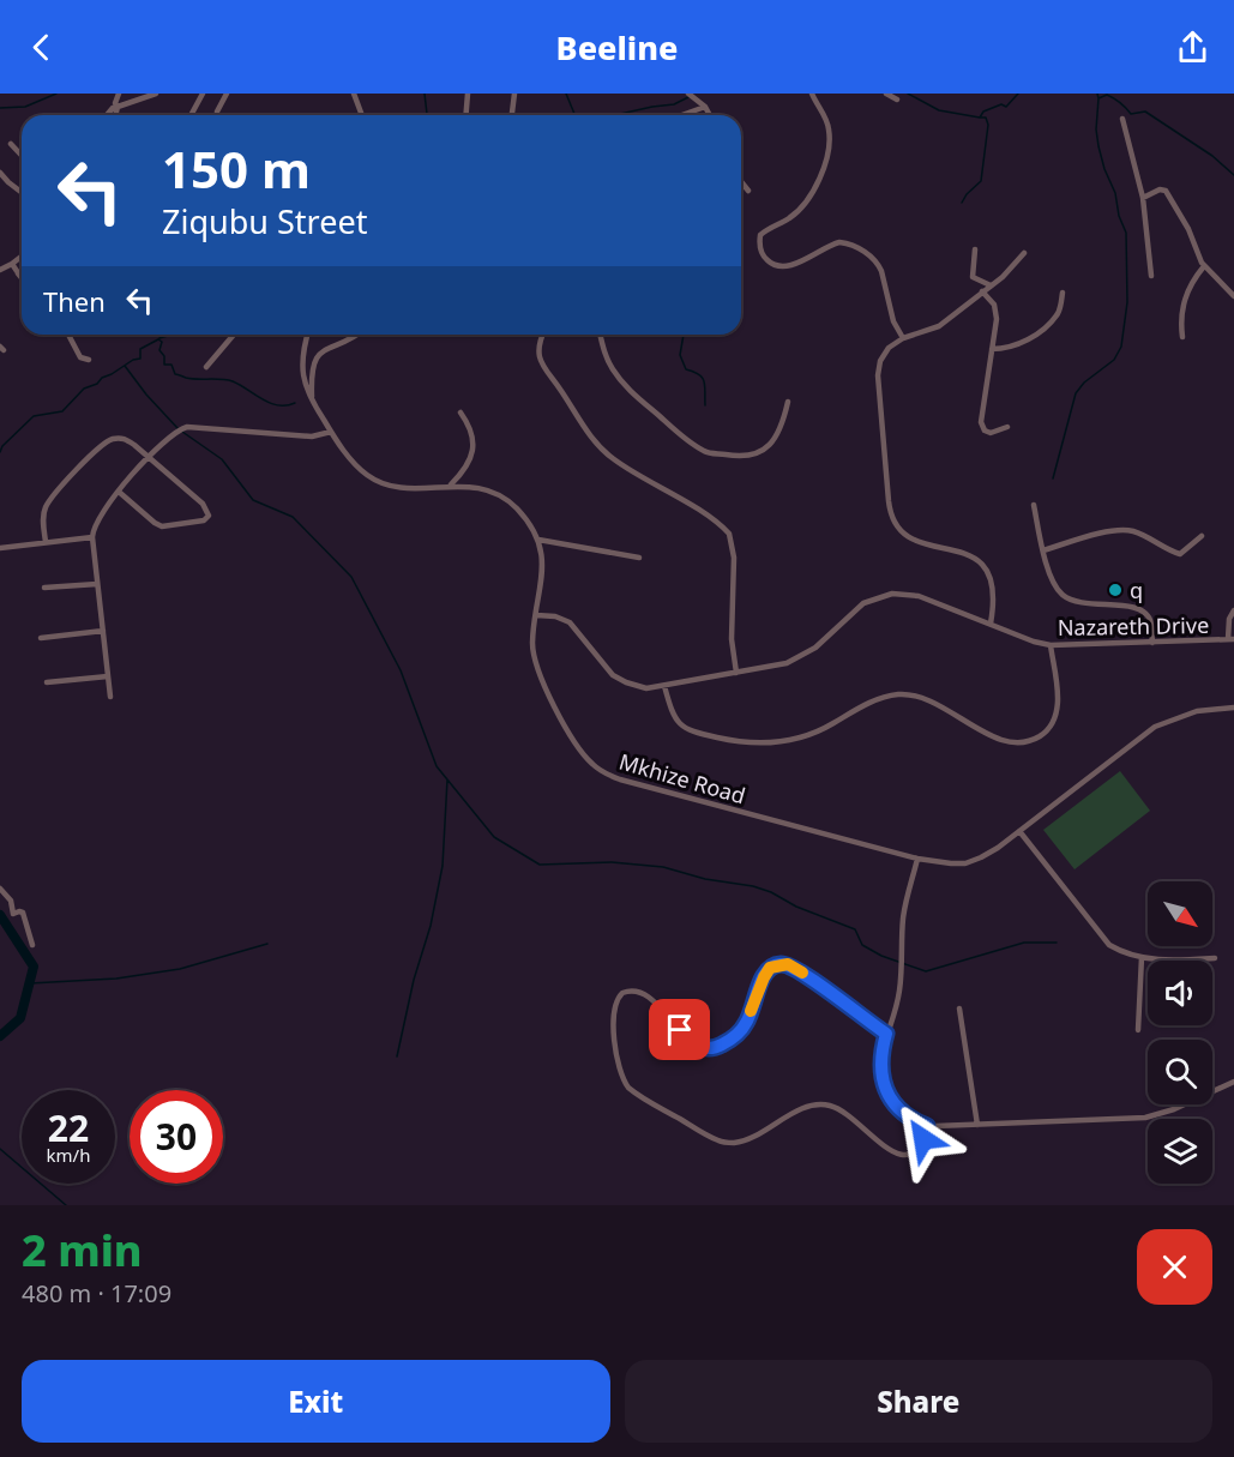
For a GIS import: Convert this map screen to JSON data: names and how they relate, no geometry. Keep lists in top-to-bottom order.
{
  "streets": {
    "street": ["Nazareth Drive", "Mkhize Road"]
  },
  "crossings": [
    ["Nazareth Drive", "Mkhize Road"]
  ],
  "places": ["q"],
  "north": "bottom right",
  "page": {
    "header": "Beeline",
    "turn": ["150 m", "Ziqubu Street"],
    "then": "Then",
    "speed": "22 km/h",
    "limit": "30",
    "heading": ["2 min", "480 m · 17:09"],
    "buttons": ["Exit", "Share"]
  }
}
